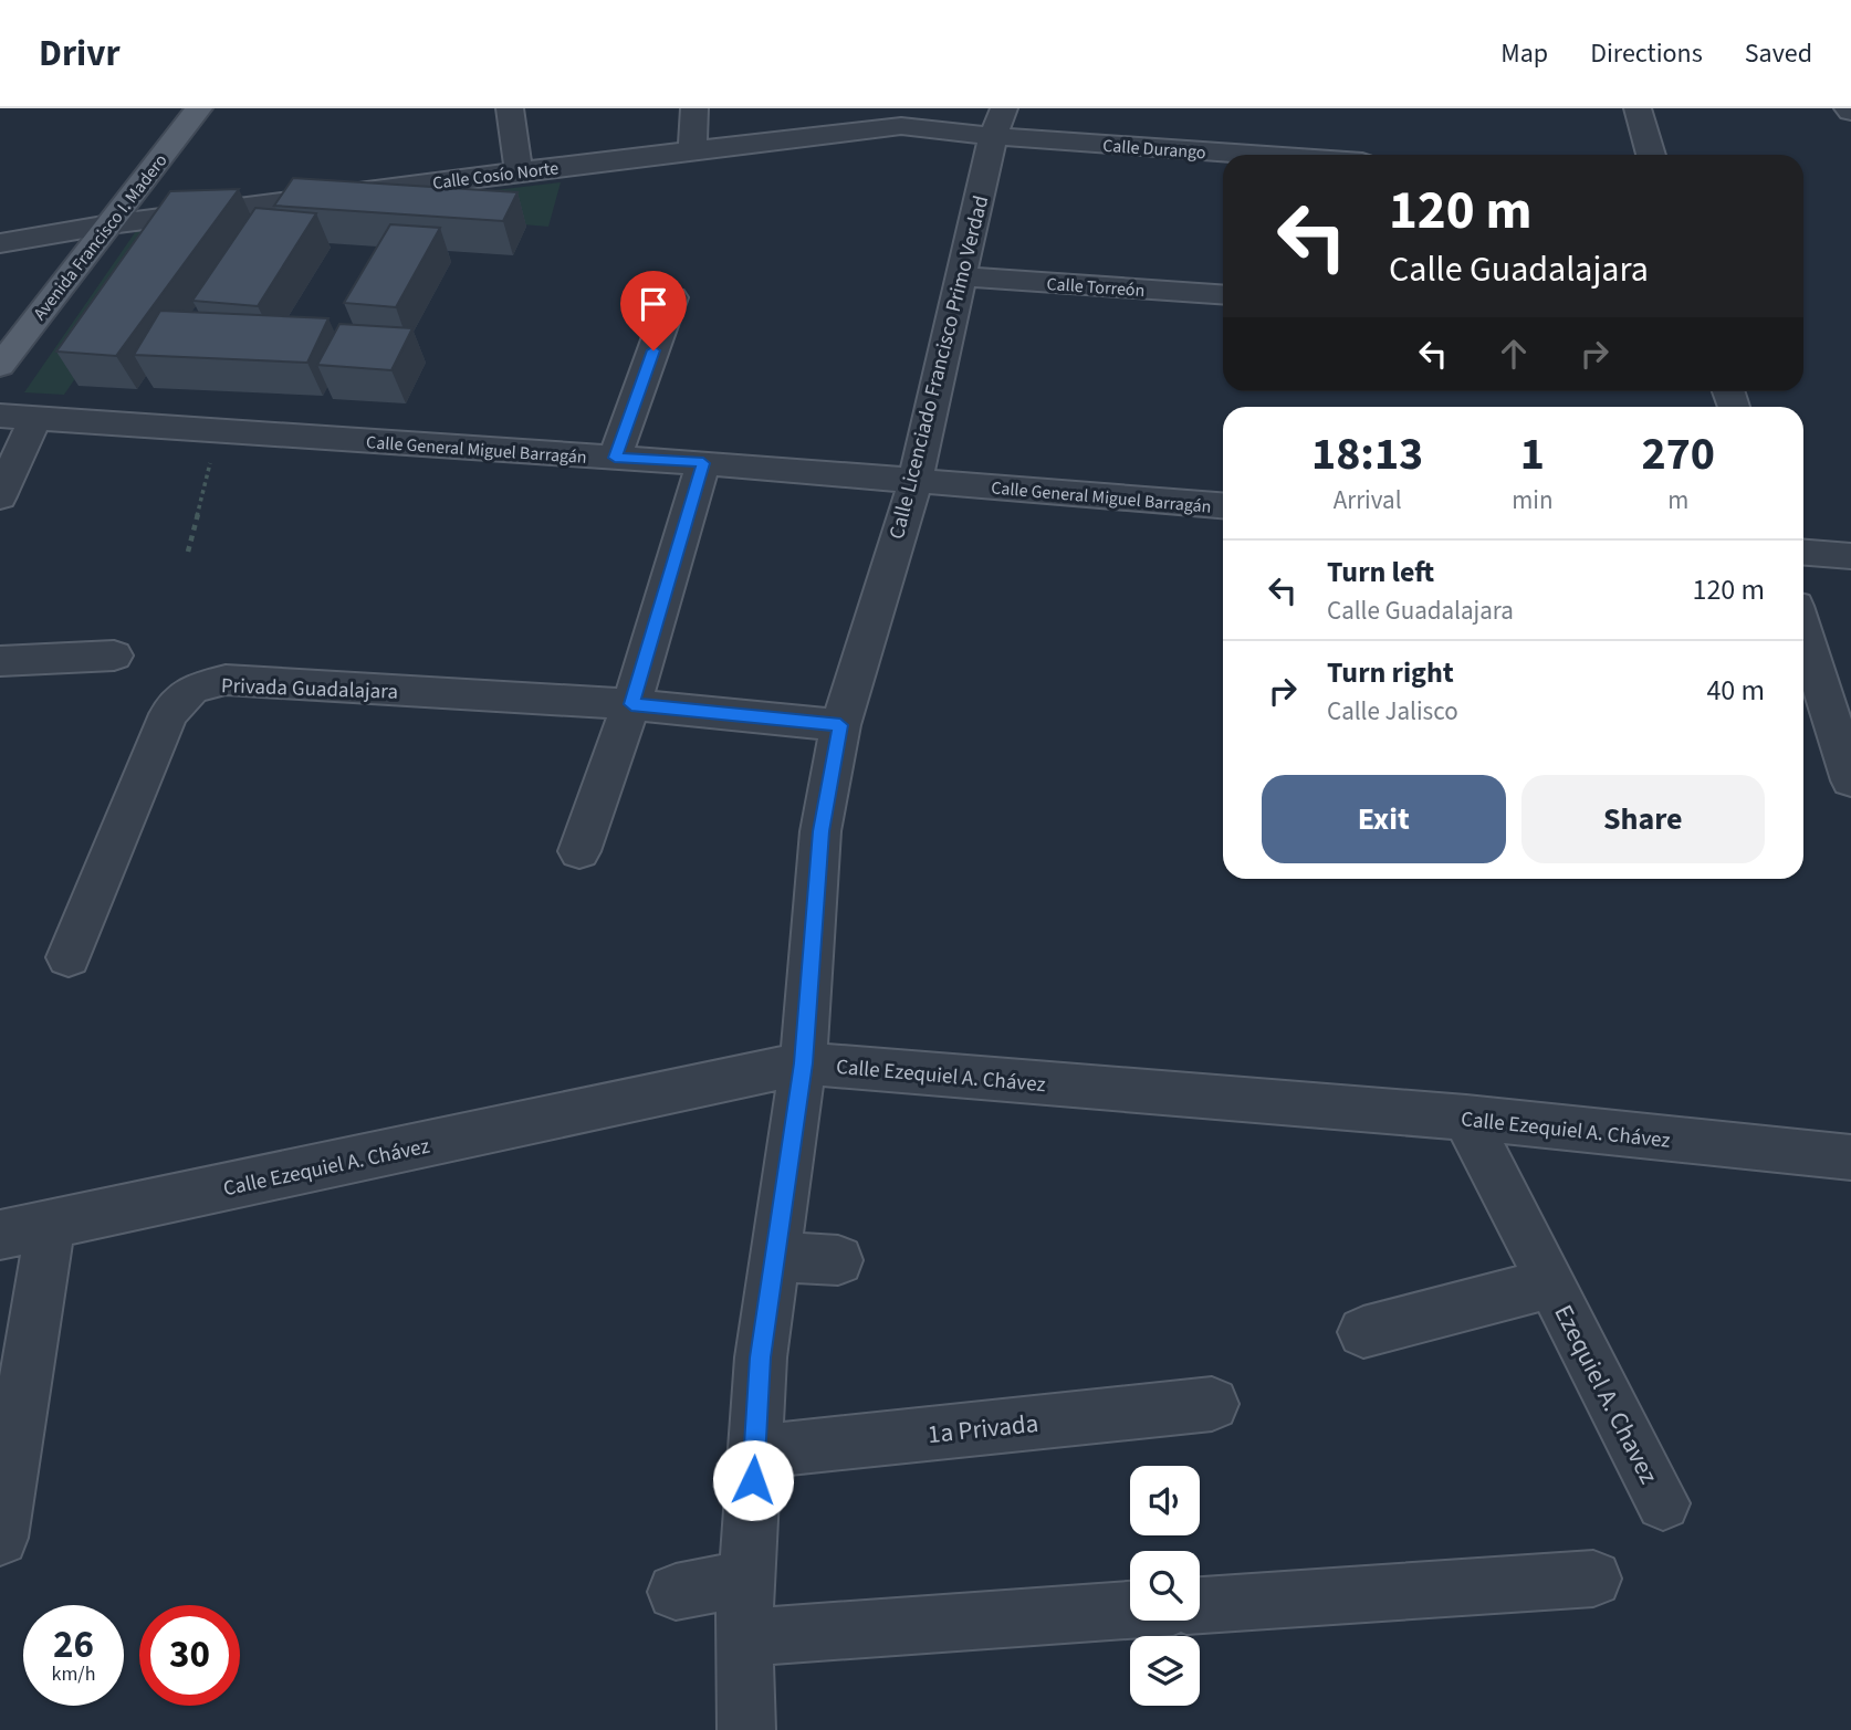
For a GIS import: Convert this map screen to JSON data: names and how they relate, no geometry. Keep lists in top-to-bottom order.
{
  "streets": {
    "main road": ["Avenida Francisco I. Madero"],
    "street": [
      "Calle Durango",
      "Calle Cosío Norte",
      "Calle Torreón",
      "Calle Licenciado Francisco Primo Verdad",
      "Calle General Miguel Barragán",
      "Privada Guadalajara",
      "Calle Ezequiel A. Chávez",
      "Ezequiel A. Chavez",
      "1a Privada"
    ]
  },
  "crossings": [
    ["Calle Durango", "Calle Cosío Norte"],
    ["Calle Durango", "Calle Licenciado Francisco Primo Verdad"],
    ["Calle Cosío Norte", "Avenida Francisco I. Madero"],
    ["Calle Cosío Norte", "Calle Licenciado Francisco Primo Verdad"],
    ["Calle Torreón", "Calle Licenciado Francisco Primo Verdad"],
    ["Calle Licenciado Francisco Primo Verdad", "Calle General Miguel Barragán"],
    ["Calle Licenciado Francisco Primo Verdad", "Privada Guadalajara"],
    ["Calle Licenciado Francisco Primo Verdad", "Calle Ezequiel A. Chávez"],
    ["Calle Licenciado Francisco Primo Verdad", "1a Privada"],
    ["Calle Ezequiel A. Chávez", "Ezequiel A. Chavez"]
  ],
  "page": {
    "header": "Drivr",
    "nav": ["Map", "Directions", "Saved"],
    "turn": ["120 m", "Calle Guadalajara"],
    "eta": [
      "18:13",
      "Arrival",
      "1",
      "min",
      "270",
      "m"
    ],
    "list": [
      {
        "name": "Turn left",
        "note": "Calle Guadalajara",
        "value": "120 m"
      },
      {
        "name": "Turn right",
        "note": "Calle Jalisco",
        "value": "40 m"
      }
    ],
    "buttons": ["Exit", "Share"],
    "speed": "26 km/h",
    "limit": "30"
  }
}
